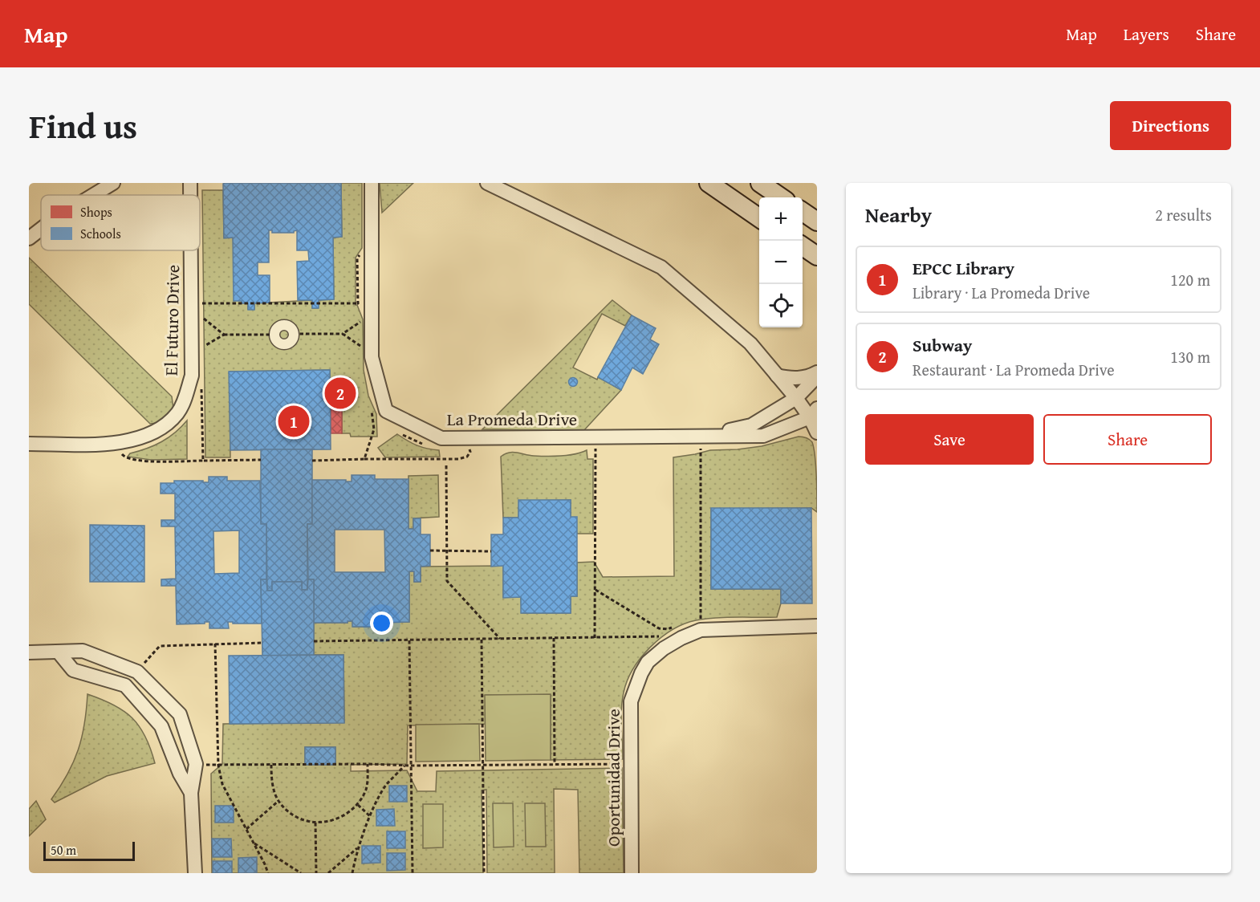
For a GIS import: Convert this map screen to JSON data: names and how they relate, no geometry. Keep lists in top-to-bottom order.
{
  "streets": {
    "street": ["El Futuro Drive", "La Promeda Drive", "Oportunidad Drive"]
  },
  "legend": ["Shops", "Schools"],
  "scale_bar": "50 m",
  "page": {
    "header": "Map",
    "nav": ["Map", "Layers", "Share"],
    "title": "Find us",
    "buttons": [
      "Directions",
      ["Save", "Share"]
    ],
    "heading": ["Nearby", "2 results"],
    "map_buttons": ["+", "−"],
    "list": [
      {
        "mark": "1",
        "name": "EPCC Library",
        "note": "Library · La Promeda Drive",
        "value": "120 m"
      },
      {
        "mark": "2",
        "name": "Subway",
        "note": "Restaurant · La Promeda Drive",
        "value": "130 m"
      }
    ],
    "pins": ["2", "1"],
    "scale": "50 m"
  }
}
